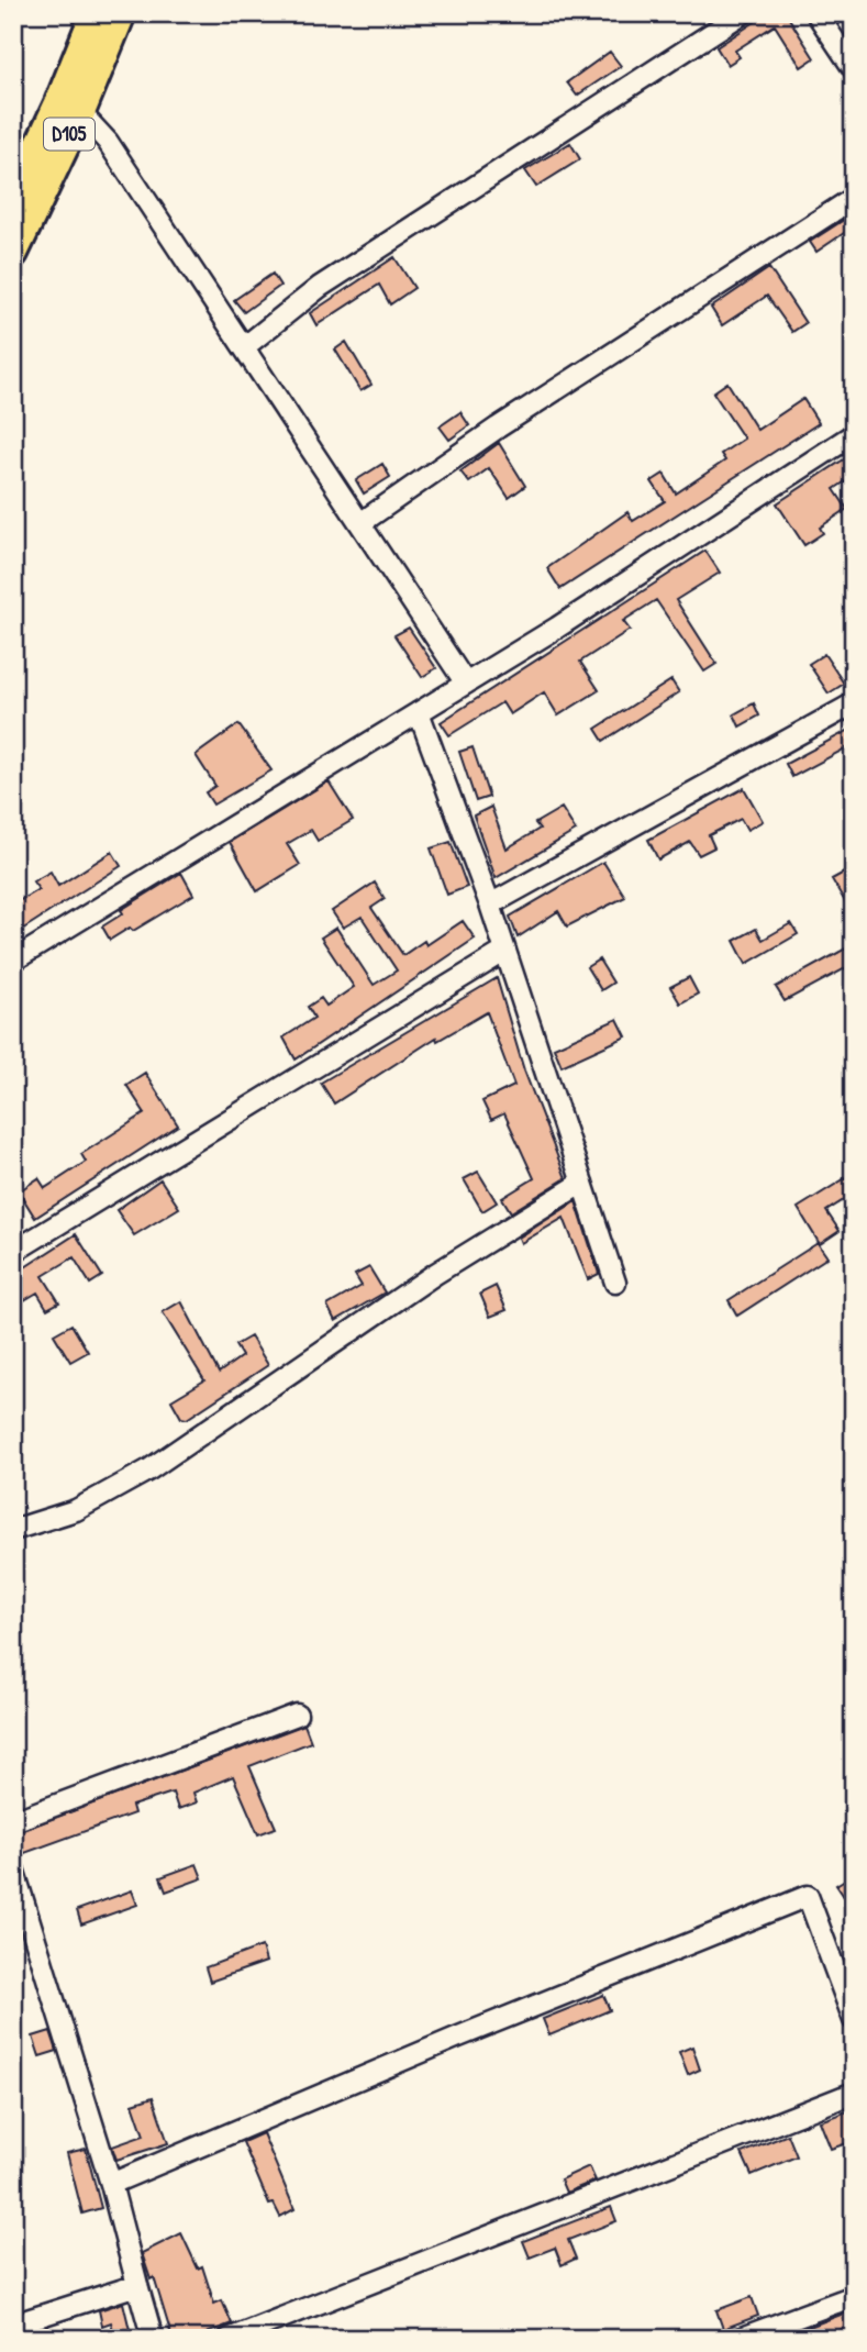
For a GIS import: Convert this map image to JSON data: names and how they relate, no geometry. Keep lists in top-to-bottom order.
{
  "streets": {
    "highway": ["D105"]
  }
}
